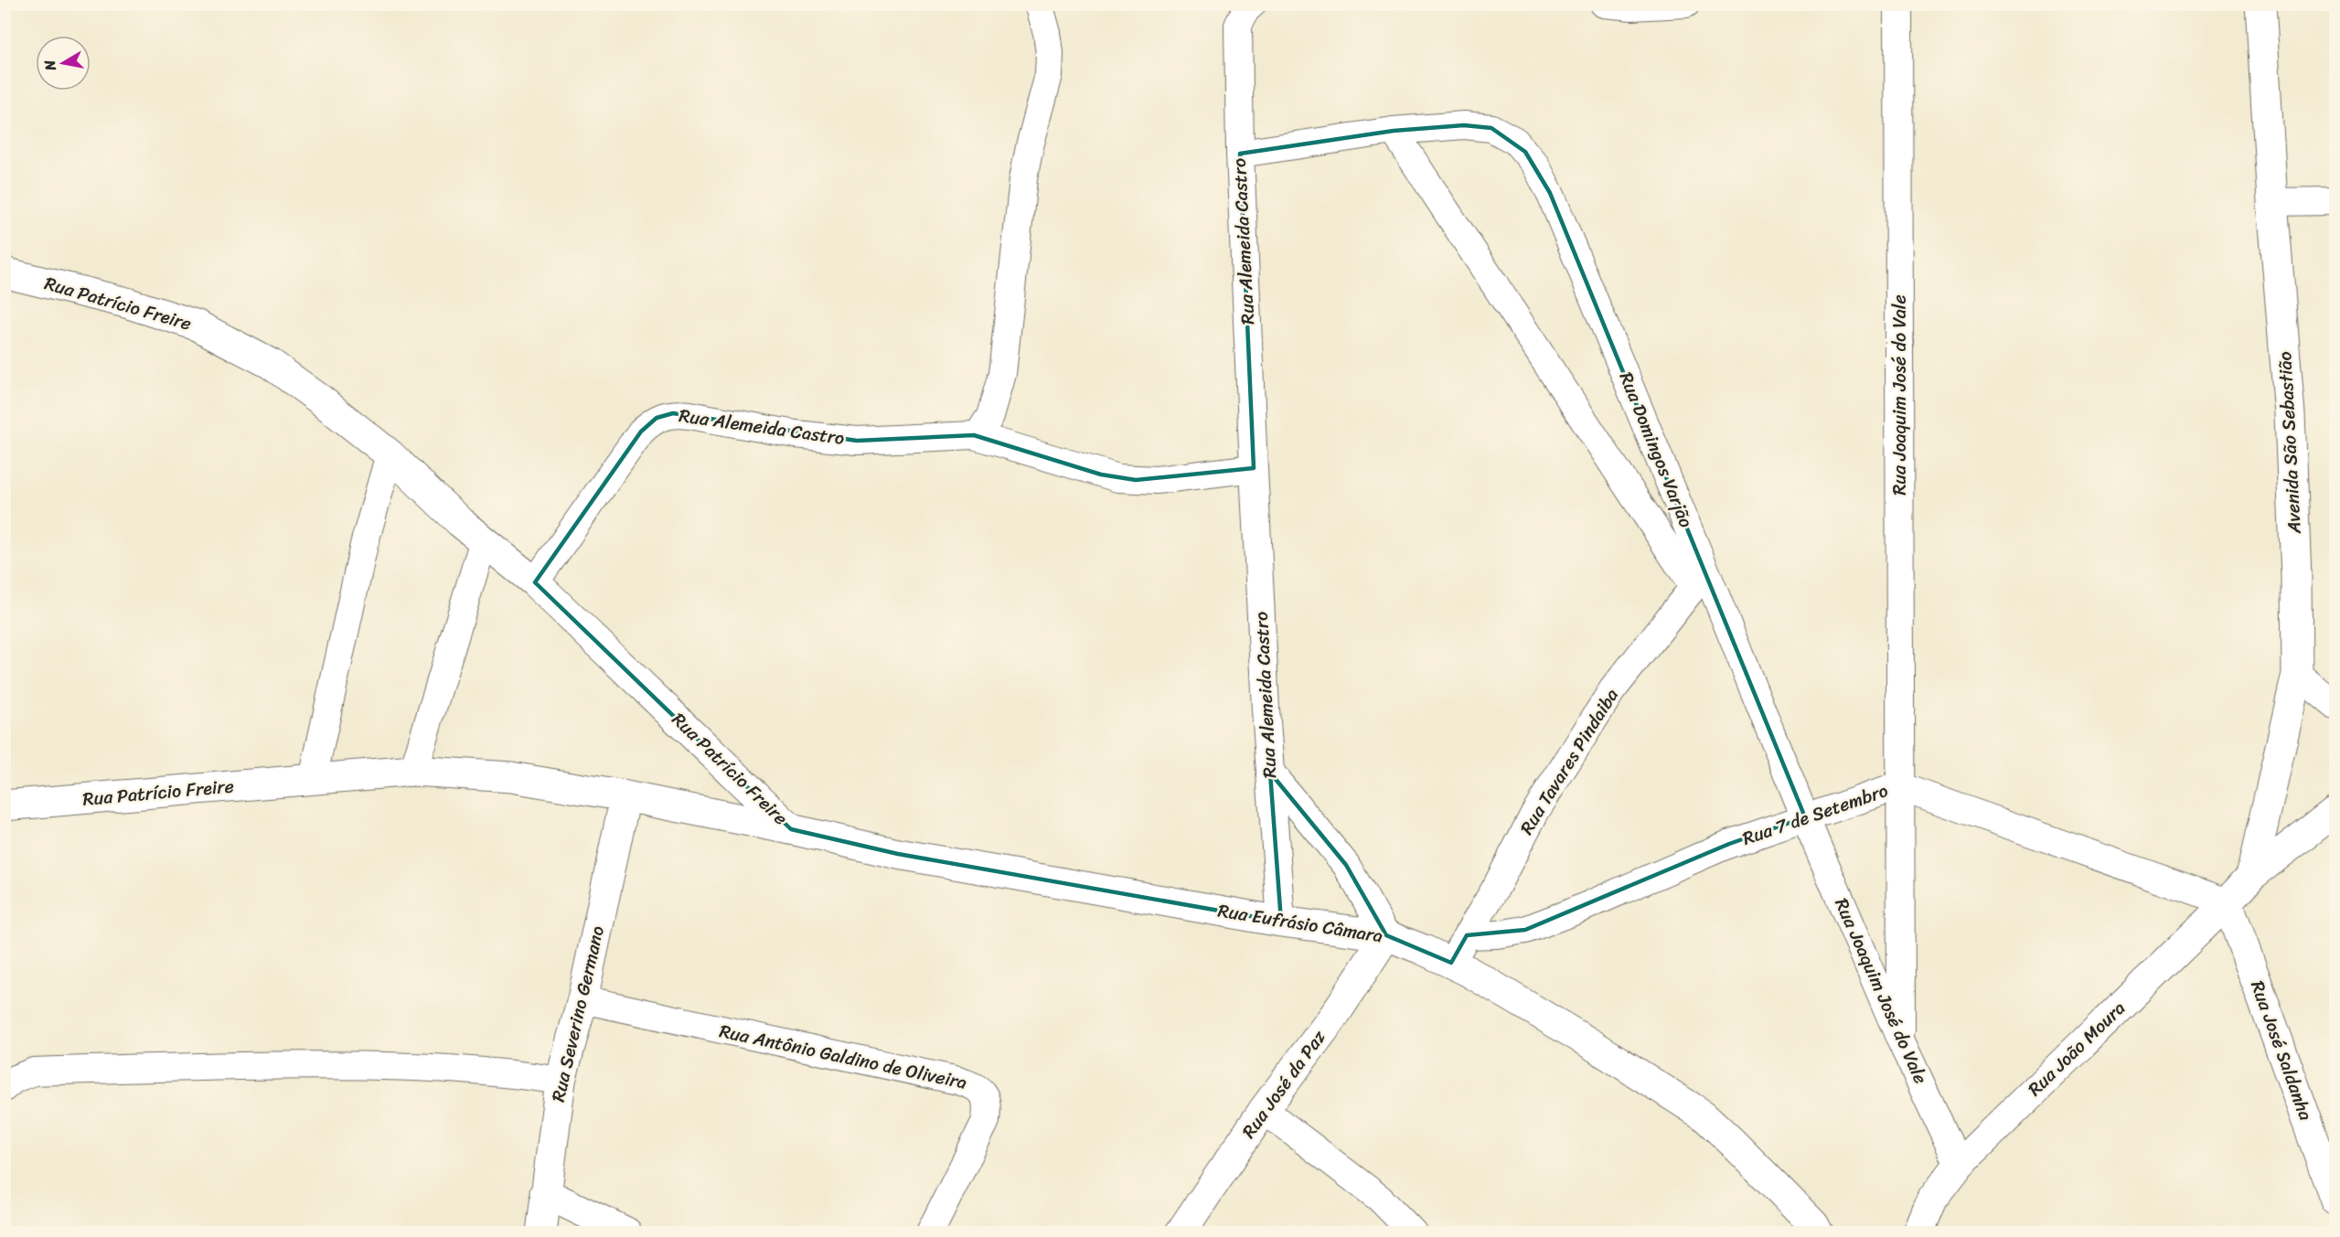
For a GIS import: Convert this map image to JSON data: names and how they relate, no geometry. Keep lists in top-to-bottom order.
{
  "streets": {
    "street": [
      "Rua Alemeida Castro",
      "Rua Patrício Freire",
      "Rua Joaquim José do Vale",
      "Avenida São Sebastião",
      "Rua Domingos Varjão",
      "Rua Tavares Pindaiba",
      "Rua 7 de Setembro",
      "Rua Eufrásio Câmara",
      "Rua Severino Germano",
      "Rua João Moura",
      "Rua José Saldanha",
      "Rua Antônio Galdino de Oliveira",
      "Rua José da Paz"
    ]
  },
  "crossings": [
    ["Rua Alemeida Castro", "Rua Patrício Freire"],
    ["Rua Alemeida Castro", "Rua Domingos Varjão"],
    ["Rua Alemeida Castro", "Rua Eufrásio Câmara"],
    ["Rua Patrício Freire", "Rua Eufrásio Câmara"],
    ["Rua Patrício Freire", "Rua Severino Germano"],
    ["Rua Joaquim José do Vale", "Rua Domingos Varjão"],
    ["Rua Joaquim José do Vale", "Rua 7 de Setembro"],
    ["Rua Joaquim José do Vale", "Rua João Moura"],
    ["Avenida São Sebastião", "Rua João Moura"],
    ["Rua Domingos Varjão", "Rua Tavares Pindaiba"],
    ["Rua Domingos Varjão", "Rua 7 de Setembro"],
    ["Rua Tavares Pindaiba", "Rua 7 de Setembro"],
    ["Rua Tavares Pindaiba", "Rua Eufrásio Câmara"],
    ["Rua 7 de Setembro", "Rua João Moura"],
    ["Rua 7 de Setembro", "Rua José Saldanha"],
    ["Rua Eufrásio Câmara", "Rua José da Paz"],
    ["Rua Severino Germano", "Rua Antônio Galdino de Oliveira"],
    ["Rua João Moura", "Rua José Saldanha"]
  ],
  "north": "left"
}
